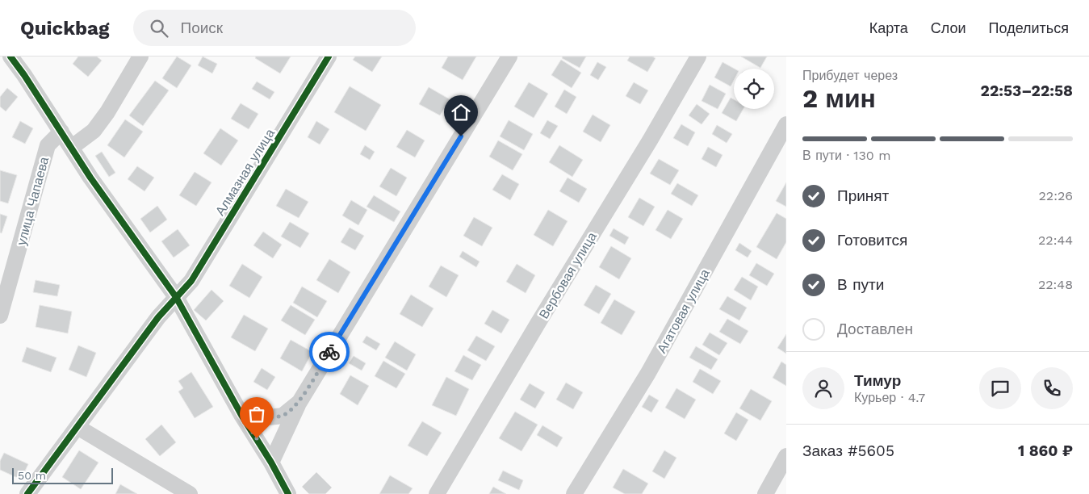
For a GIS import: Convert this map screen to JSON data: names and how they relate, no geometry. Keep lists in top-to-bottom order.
{
  "streets": {
    "street": [
      "Алмазная улица",
      "улица Чапаева",
      "Вербовая улица",
      "Агатовая улица"
    ]
  },
  "scale_bar": "50 m",
  "page": {
    "header": "Quickbag",
    "search": "Поиск",
    "nav": ["Карта", "Слои", "Поделиться"],
    "heading": ["2 мин", "Прибудет через", "22:53–22:58"],
    "panel": [
      "Тимур",
      "Курьер · 4.7",
      "Заказ #5605",
      "1 860 ₽"
    ],
    "bar": "В пути · 130 m",
    "list": [
      ["Принят", "22:26"],
      ["Готовится", "22:44"],
      ["В пути", "22:48"],
      "Доставлен"
    ],
    "scale": "50 m"
  }
}
